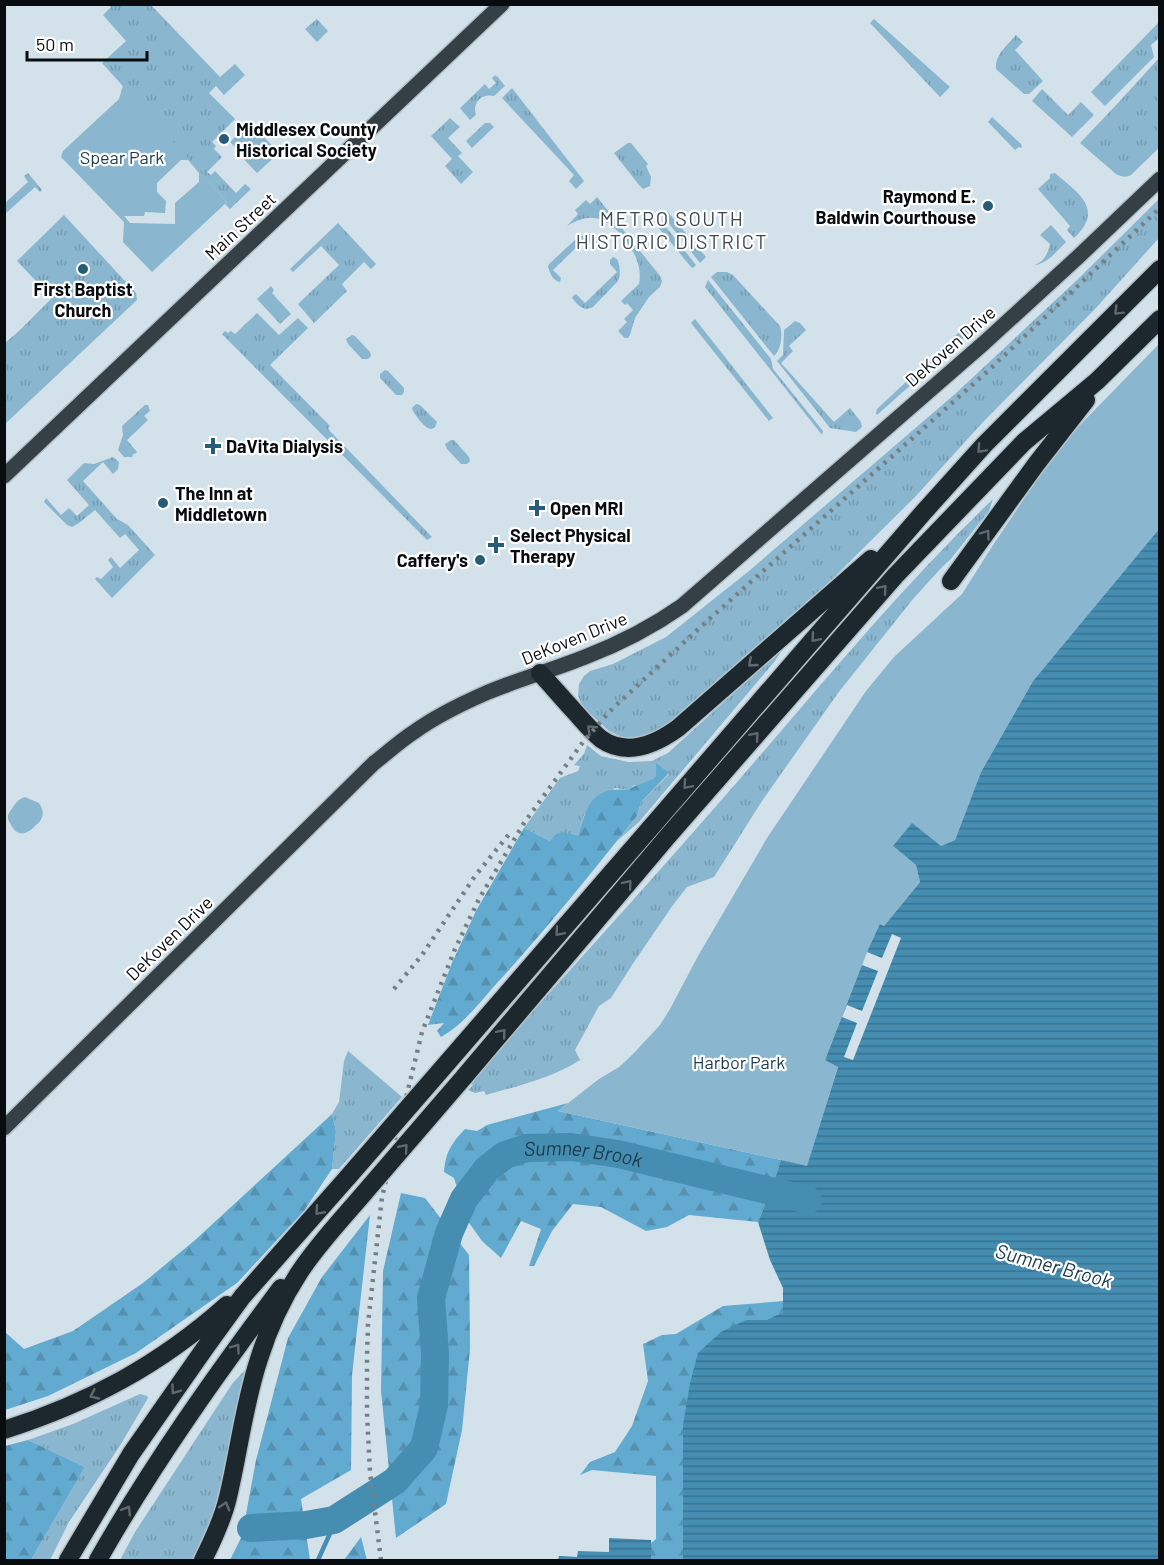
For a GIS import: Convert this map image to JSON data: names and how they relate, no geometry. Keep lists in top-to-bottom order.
{
  "streets": {
    "main road": ["Main Street", "DeKoven Drive"]
  },
  "districts": ["METRO SOUTH HISTORIC DISTRICT"],
  "water": ["Sumner Brook"],
  "parks": ["Spear Park", "Harbor Park"],
  "places": {
    "other": [
      "Middlesex County Historical Society",
      "Raymond E. Baldwin Courthouse",
      "First Baptist Church",
      "The Inn at Middletown",
      "Caffery's"
    ],
    "health": ["DaVita Dialysis", "Open MRI", "Select Physical Therapy"]
  },
  "scale_bar": "50 m"
}
